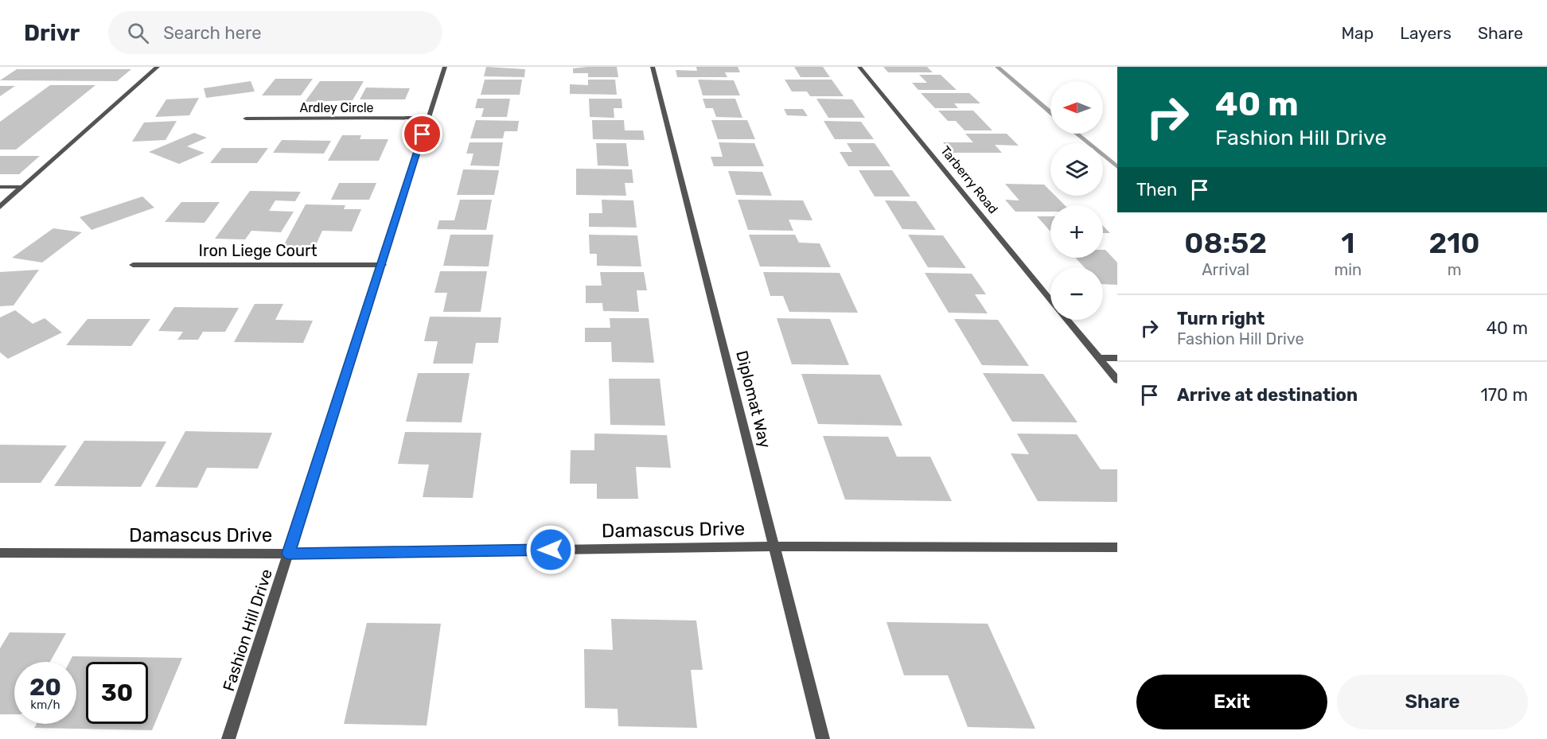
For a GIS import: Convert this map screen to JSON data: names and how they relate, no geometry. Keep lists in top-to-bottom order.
{
  "streets": {
    "street": [
      "Ardley Circle",
      "Tarberry Road",
      "Iron Liege Court",
      "Diplomat Way",
      "Damascus Drive",
      "Fashion Hill Drive"
    ]
  },
  "crossings": [
    ["Ardley Circle", "Fashion Hill Drive"],
    ["Iron Liege Court", "Fashion Hill Drive"],
    ["Diplomat Way", "Damascus Drive"],
    ["Damascus Drive", "Fashion Hill Drive"]
  ],
  "north": "left",
  "page": {
    "header": "Drivr",
    "search": "Search here",
    "nav": ["Map", "Layers", "Share"],
    "turn": ["40 m", "Fashion Hill Drive"],
    "map_buttons": ["+", "−"],
    "then": "Then",
    "eta": [
      "08:52",
      "Arrival",
      "1",
      "min",
      "210",
      "m"
    ],
    "list": [
      {
        "name": "Turn right",
        "note": "Fashion Hill Drive",
        "value": "40 m"
      },
      {
        "name": "Arrive at destination",
        "value": "170 m"
      }
    ],
    "speed": "20 km/h",
    "limit": "30",
    "buttons": ["Exit", "Share"]
  }
}
